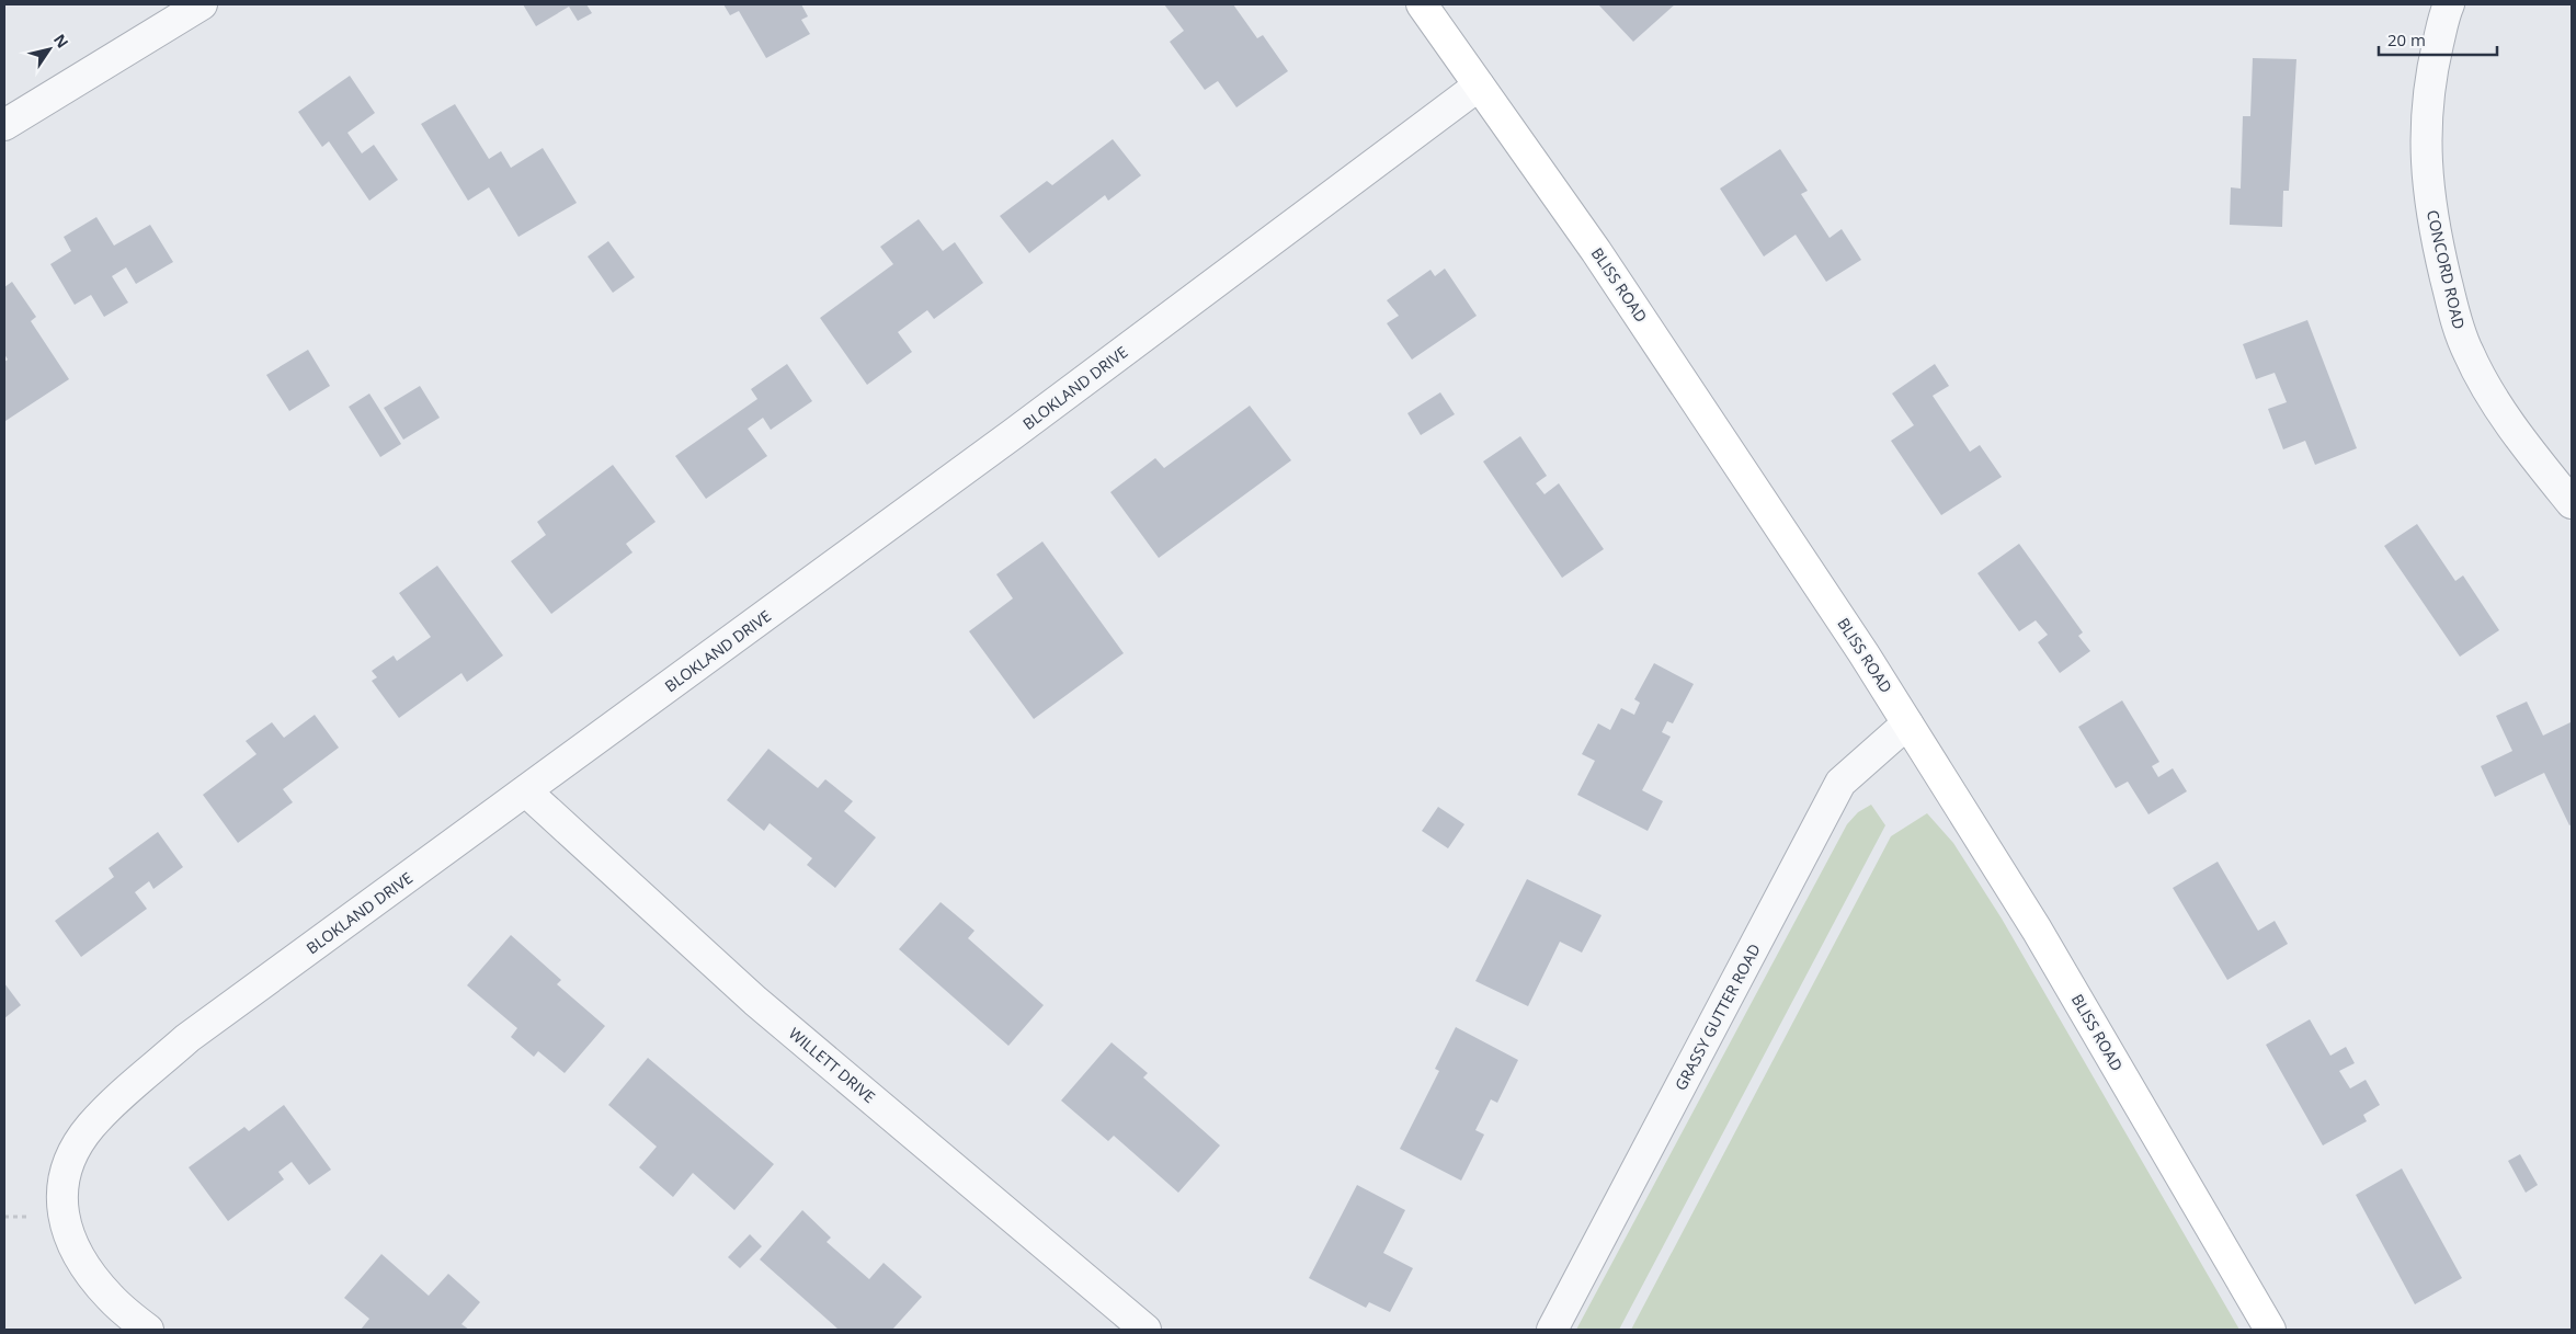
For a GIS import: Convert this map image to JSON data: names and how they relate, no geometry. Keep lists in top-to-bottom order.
{
  "streets": {
    "main road": ["BLISS ROAD"],
    "street": [
      "CONCORD ROAD",
      "BLOKLAND DRIVE",
      "GRASSY GUTTER ROAD",
      "WILLETT DRIVE"
    ]
  },
  "crossings": [
    ["BLISS ROAD", "BLOKLAND DRIVE"],
    ["BLISS ROAD", "GRASSY GUTTER ROAD"],
    ["BLOKLAND DRIVE", "WILLETT DRIVE"]
  ],
  "scale_bar": "20 m",
  "north": "top right"
}
